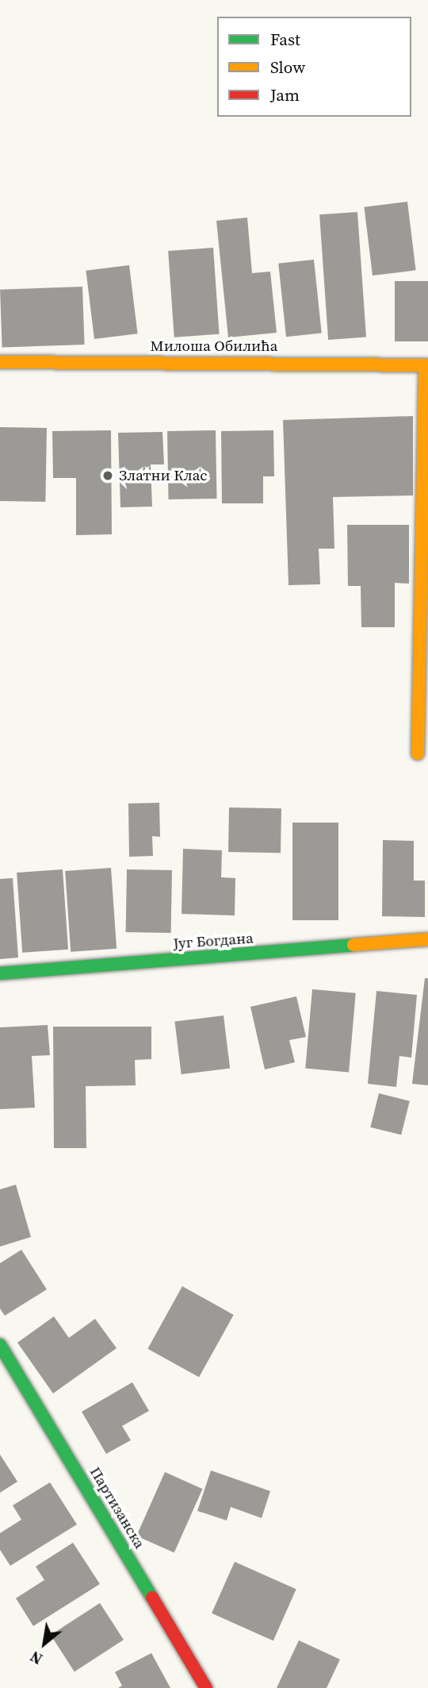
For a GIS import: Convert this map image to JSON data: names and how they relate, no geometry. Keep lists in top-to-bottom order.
{
  "streets": {
    "street": ["Милоша Обилића", "Југ Богдана", "Партизанска"]
  },
  "places": ["Златни Клас"],
  "legend": ["Fast", "Slow", "Jam"],
  "north": "bottom left"
}
